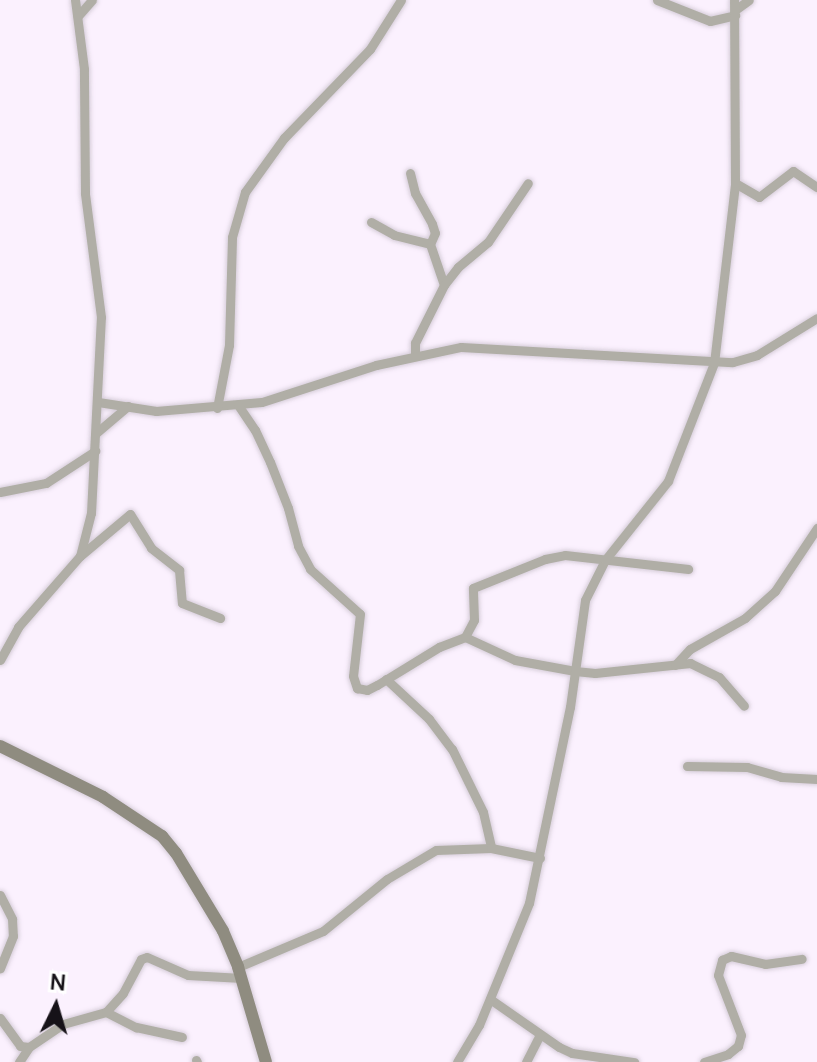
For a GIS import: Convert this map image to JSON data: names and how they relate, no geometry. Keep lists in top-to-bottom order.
{
  "north": "top"
}
